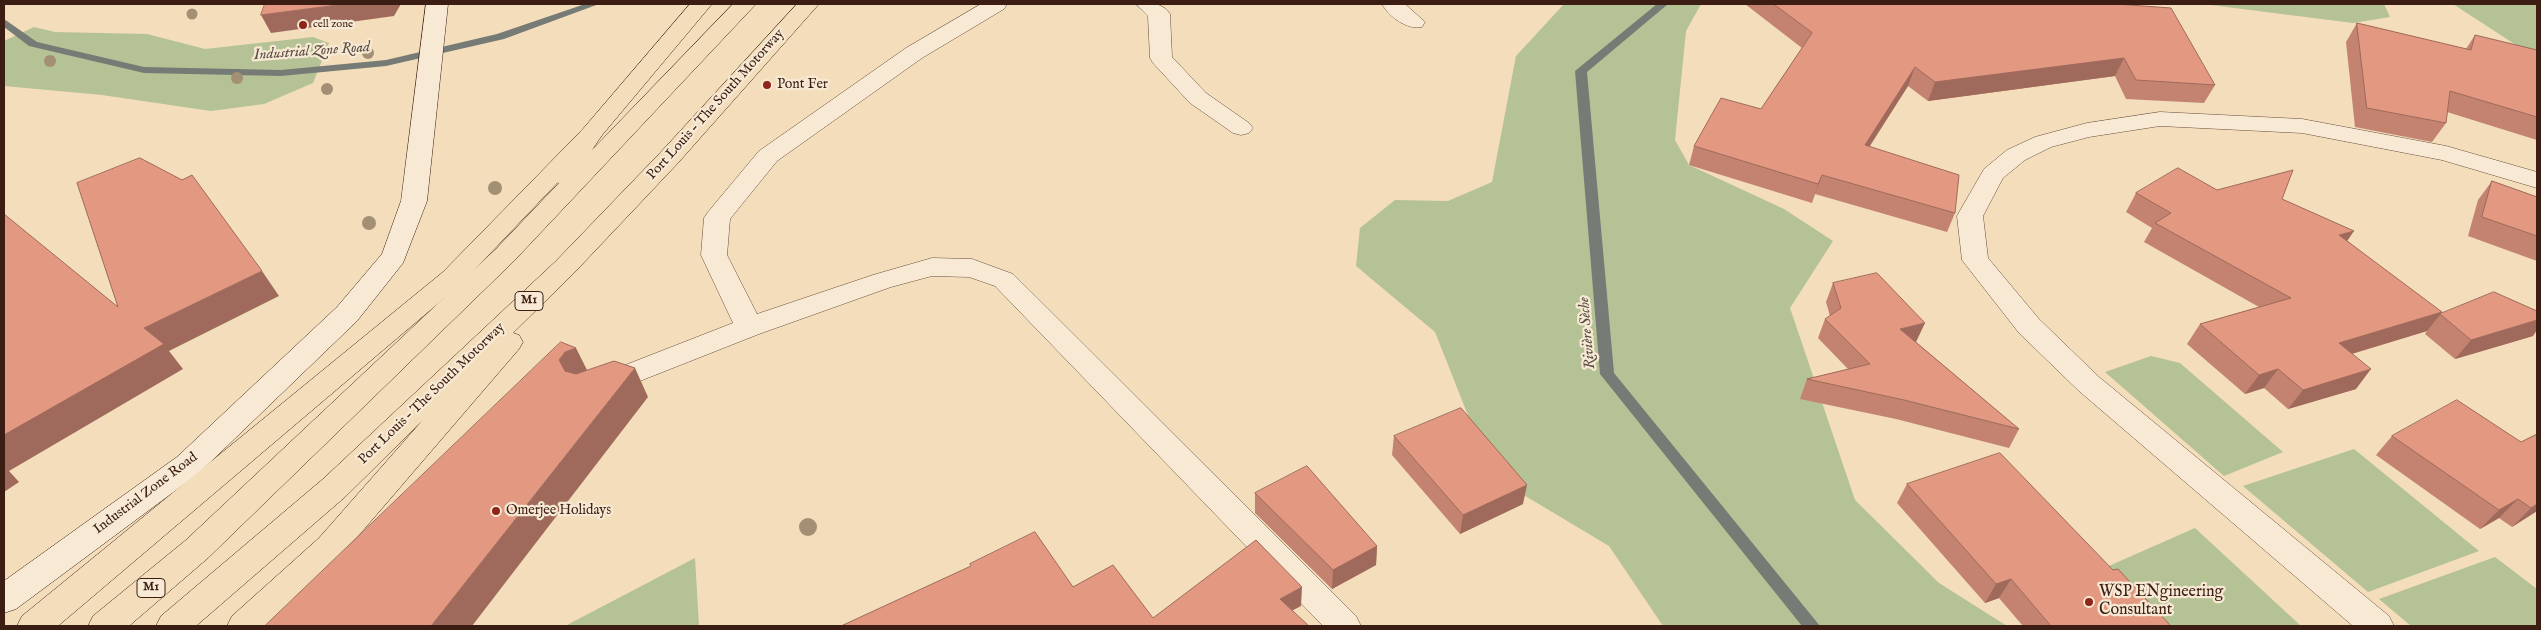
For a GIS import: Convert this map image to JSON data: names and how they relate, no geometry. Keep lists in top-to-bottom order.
{
  "streets": {
    "main road": ["Port Louis – The South Motorway", "M1"],
    "street": ["Industrial Zone Road"]
  },
  "water": ["Industrial Zone Road", "Rivière Sèche"],
  "places": [
    "cell zone",
    "Pont Fer",
    "Omerjee Holidays",
    "WSP ENgineering Consultant"
  ]
}
